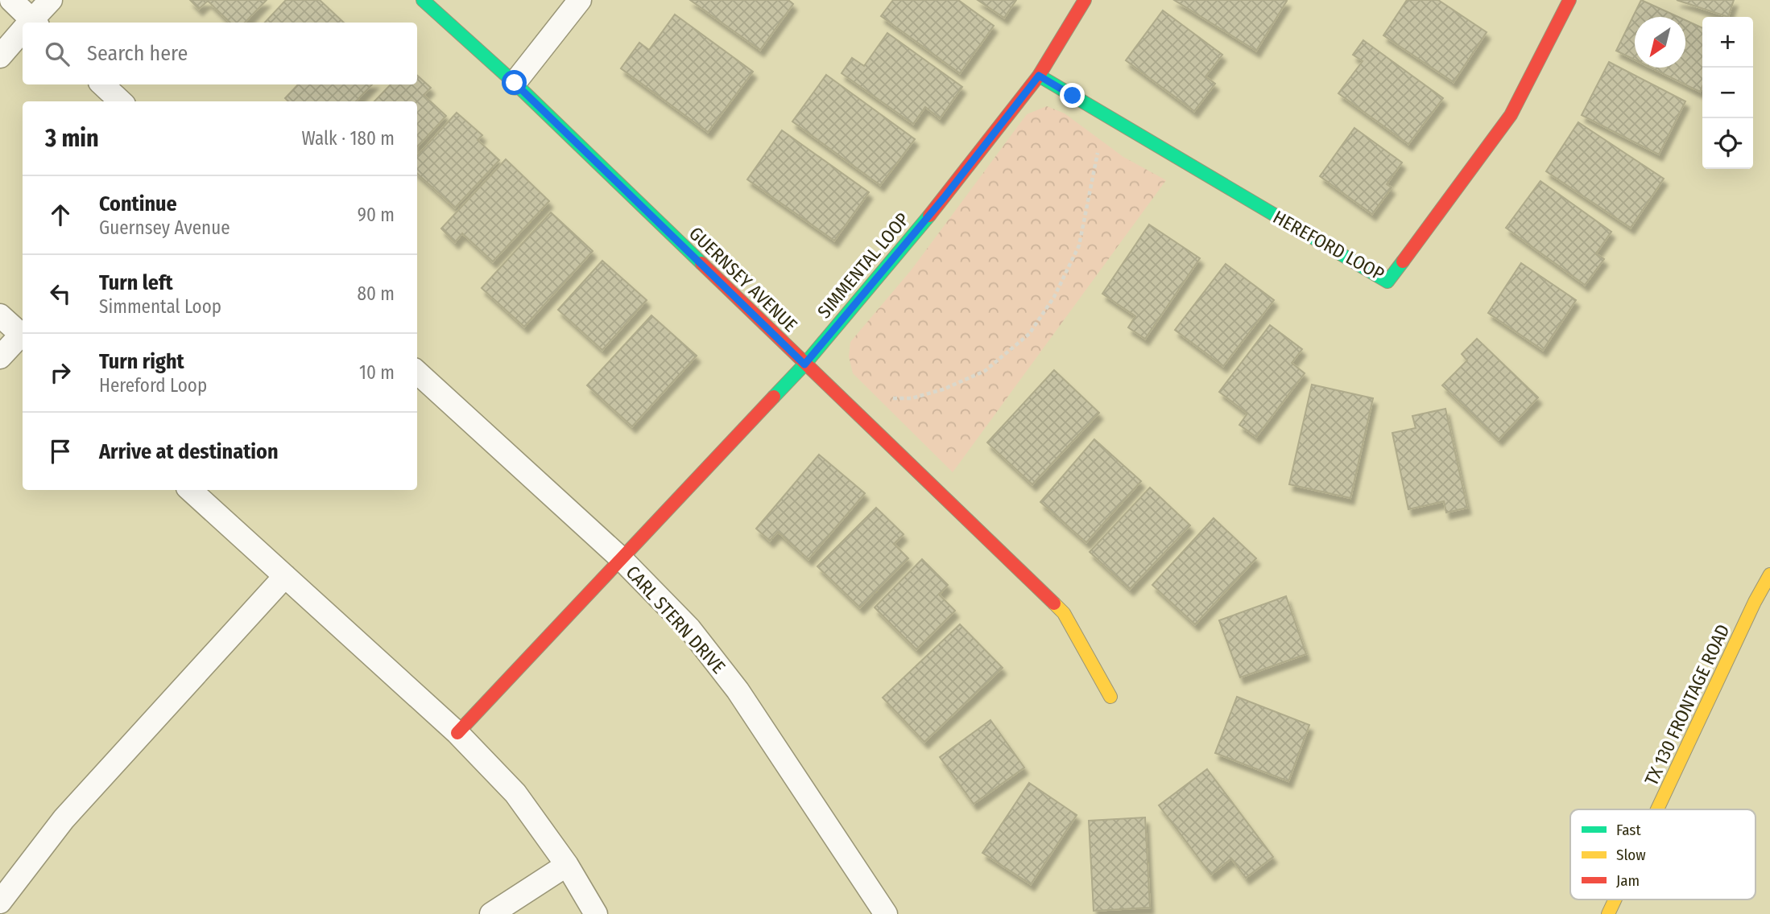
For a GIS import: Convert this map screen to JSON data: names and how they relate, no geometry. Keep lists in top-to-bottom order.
{
  "streets": {
    "main road": [
      "HEREFORD LOOP",
      "SIMMENTAL LOOP",
      "GUERNSEY AVENUE",
      "TX 130 FRONTAGE ROAD"
    ],
    "street": ["CARL STERN DRIVE"]
  },
  "crossings": [
    ["HEREFORD LOOP", "SIMMENTAL LOOP"],
    ["SIMMENTAL LOOP", "GUERNSEY AVENUE"],
    ["SIMMENTAL LOOP", "CARL STERN DRIVE"]
  ],
  "legend": ["Fast", "Slow", "Jam"],
  "north": "bottom left",
  "page": {
    "map_buttons": ["+", "−"],
    "search": "Search here",
    "heading": ["3 min", "Walk · 180 m"],
    "list": [
      ["Continue", "Guernsey Avenue", "90 m"],
      ["Turn left", "Simmental Loop", "80 m"],
      ["Turn right", "Hereford Loop", "10 m"],
      "Arrive at destination"
    ]
  }
}
